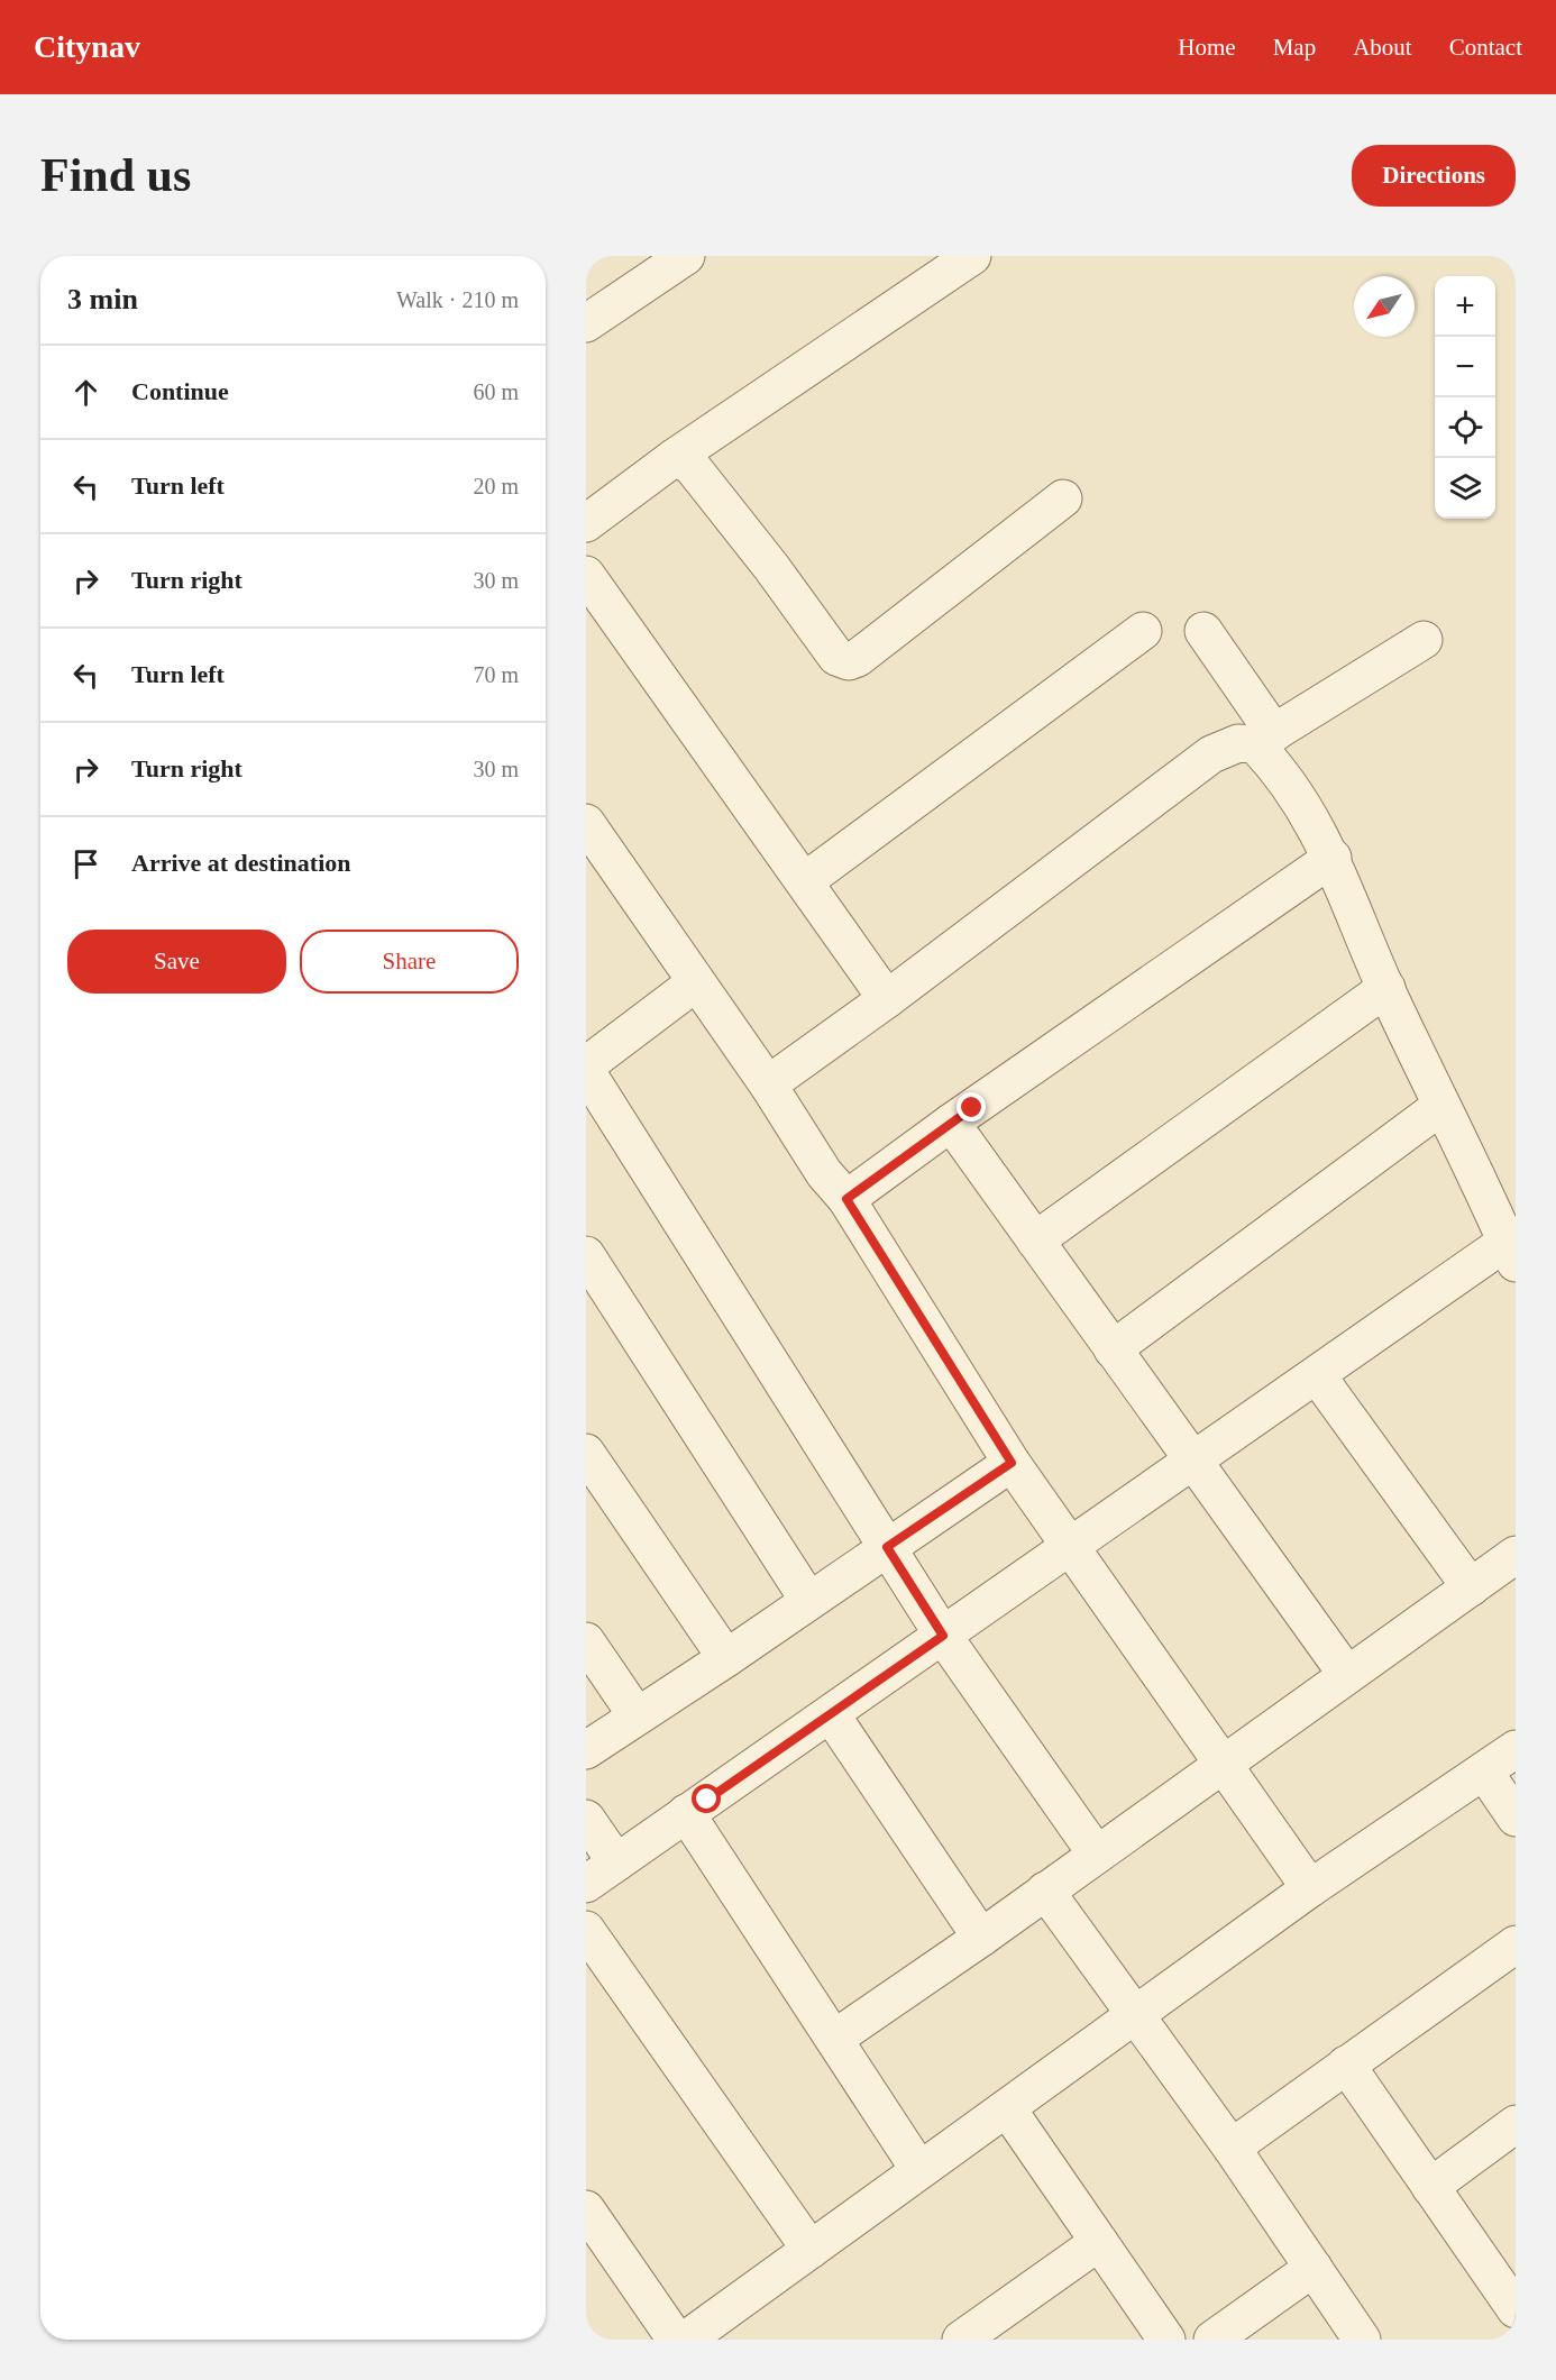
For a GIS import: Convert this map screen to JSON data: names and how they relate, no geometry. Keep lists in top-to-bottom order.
{
  "north": "bottom left",
  "page": {
    "header": "Citynav",
    "nav": [
      "Home",
      "Map",
      "About",
      "Contact"
    ],
    "buttons": [
      "Directions",
      ["Save", "Share"]
    ],
    "title": "Find us",
    "heading": ["3 min", "Walk · 210 m"],
    "map_buttons": ["+", "−"],
    "list": [
      ["Continue", "60 m"],
      ["Turn left", "20 m"],
      ["Turn right", "30 m"],
      ["Turn left", "70 m"],
      ["Turn right", "30 m"],
      "Arrive at destination"
    ]
  }
}
